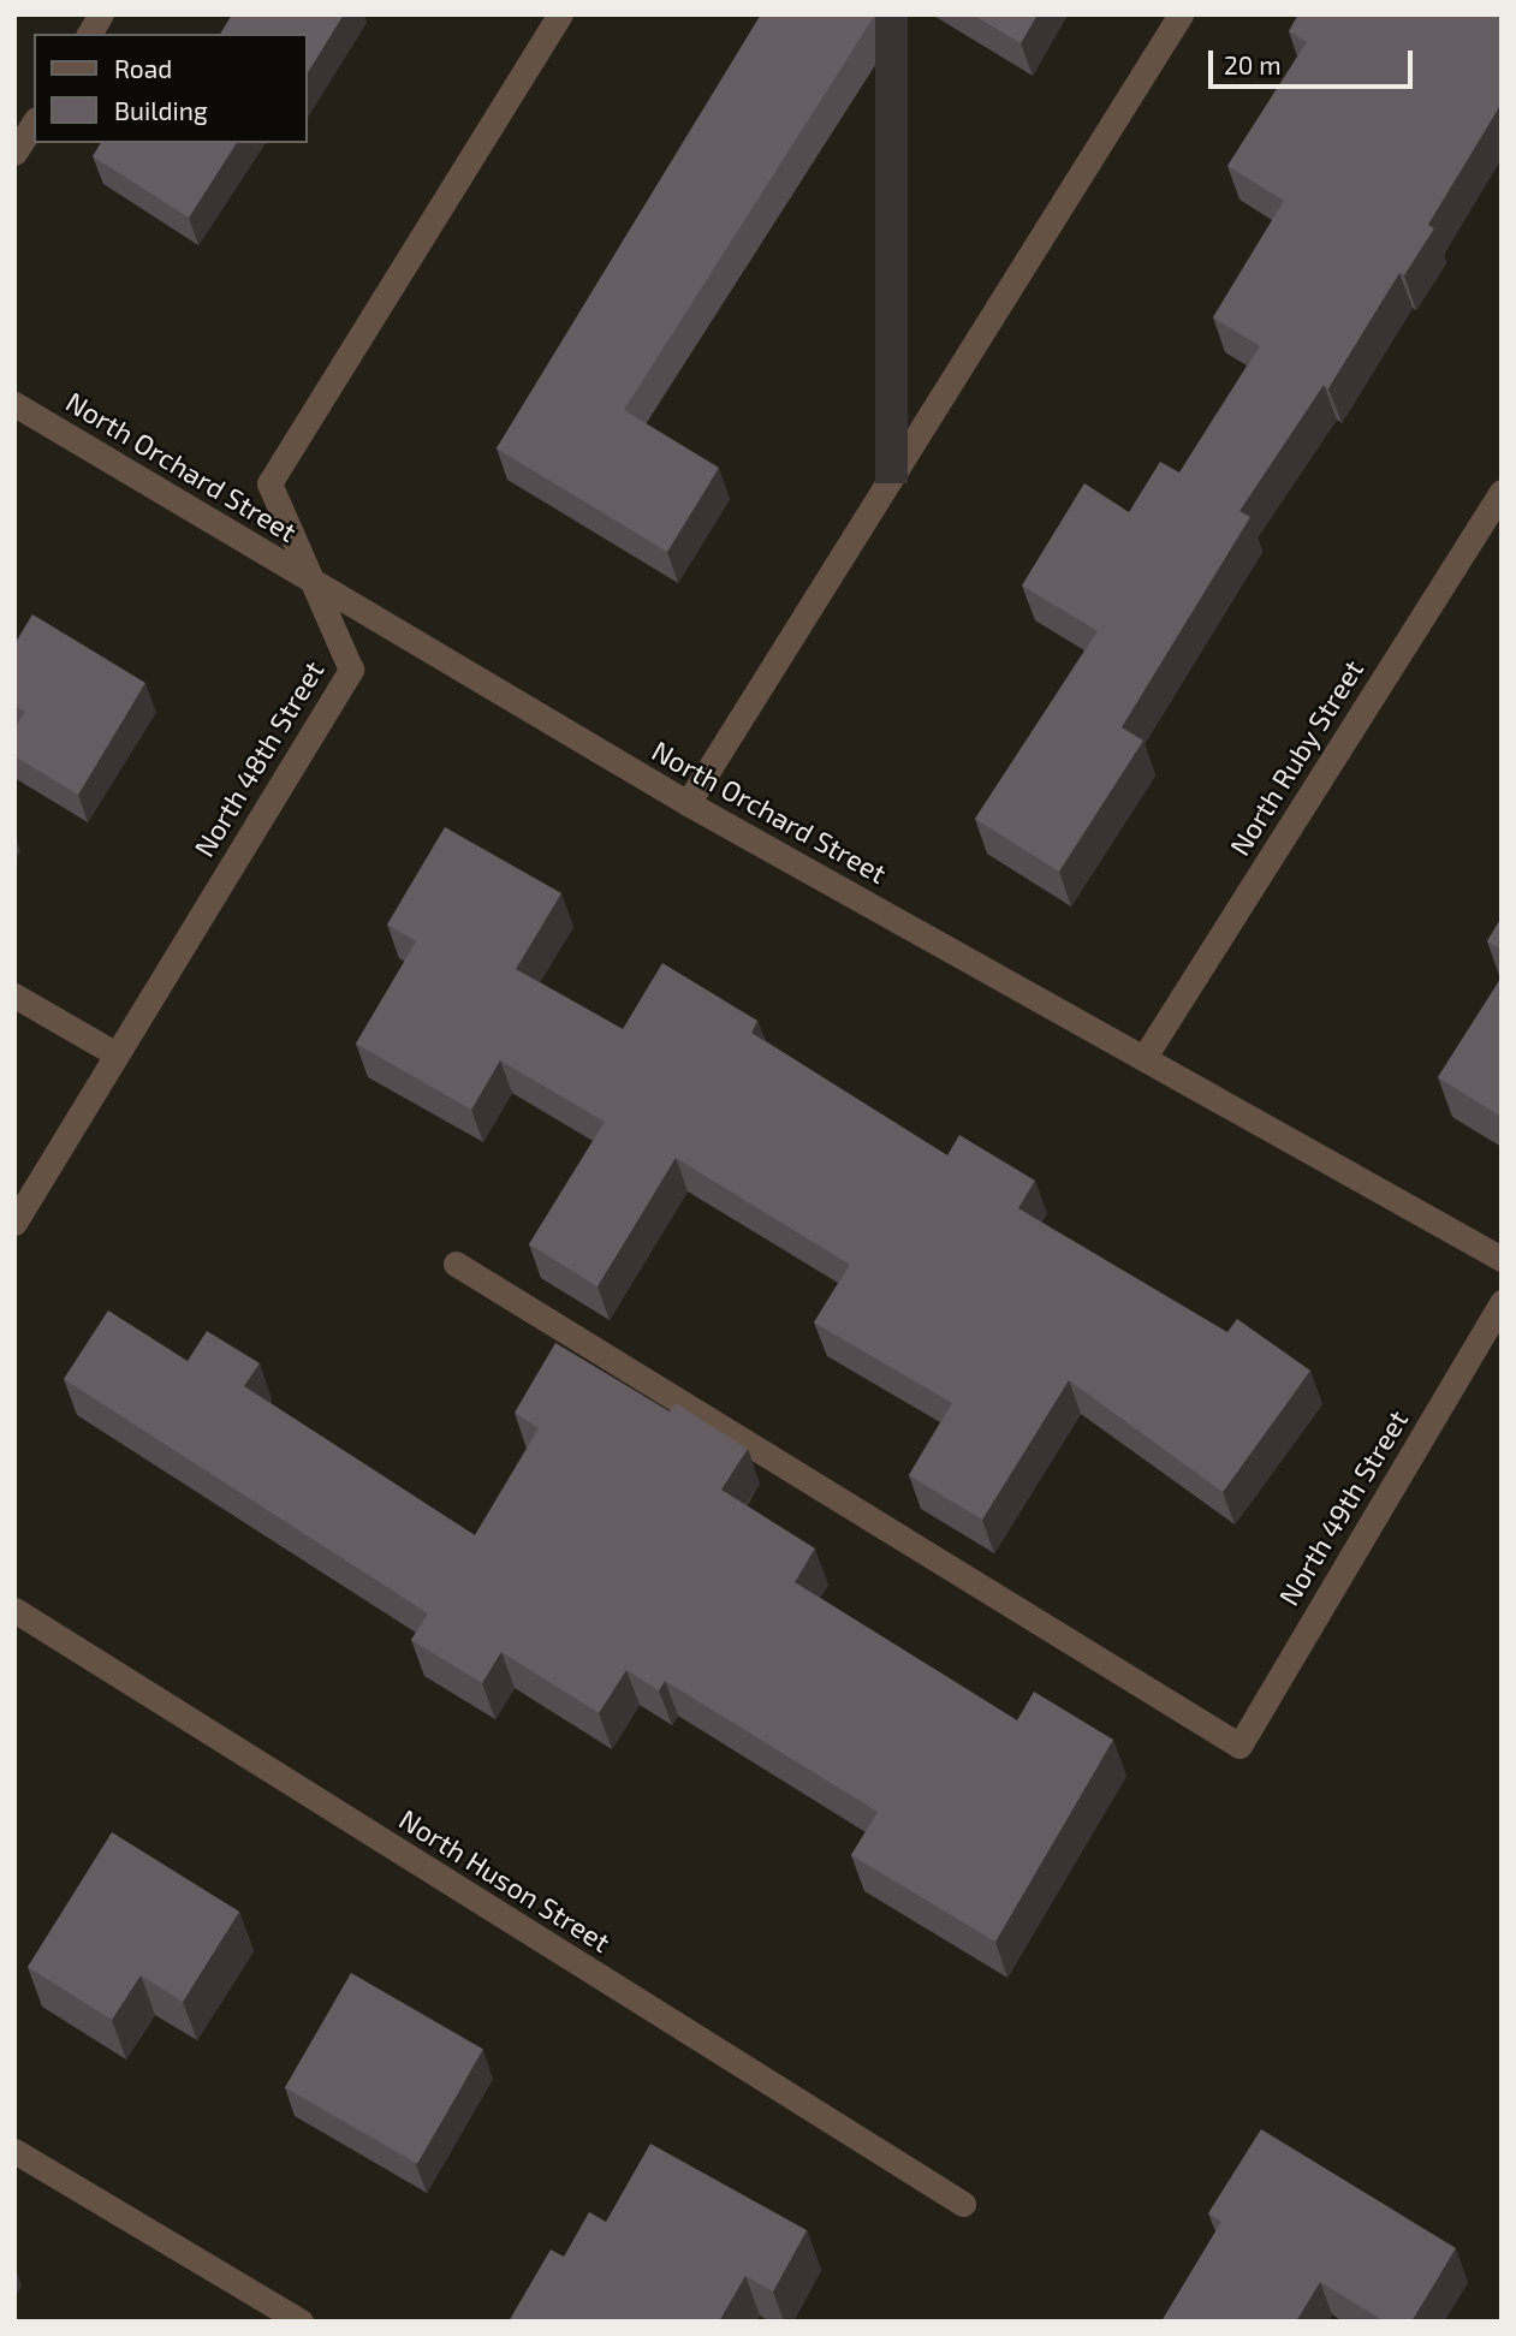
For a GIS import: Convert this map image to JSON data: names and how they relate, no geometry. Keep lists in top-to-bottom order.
{
  "streets": {
    "street": [
      "North Orchard Street",
      "North Ruby Street",
      "North 48th Street",
      "North 49th Street",
      "North Huson Street"
    ]
  },
  "crossings": [
    ["North Orchard Street", "North Ruby Street"],
    ["North Orchard Street", "North 48th Street"]
  ],
  "legend": ["Road", "Building"],
  "scale_bar": "20 m"
}
